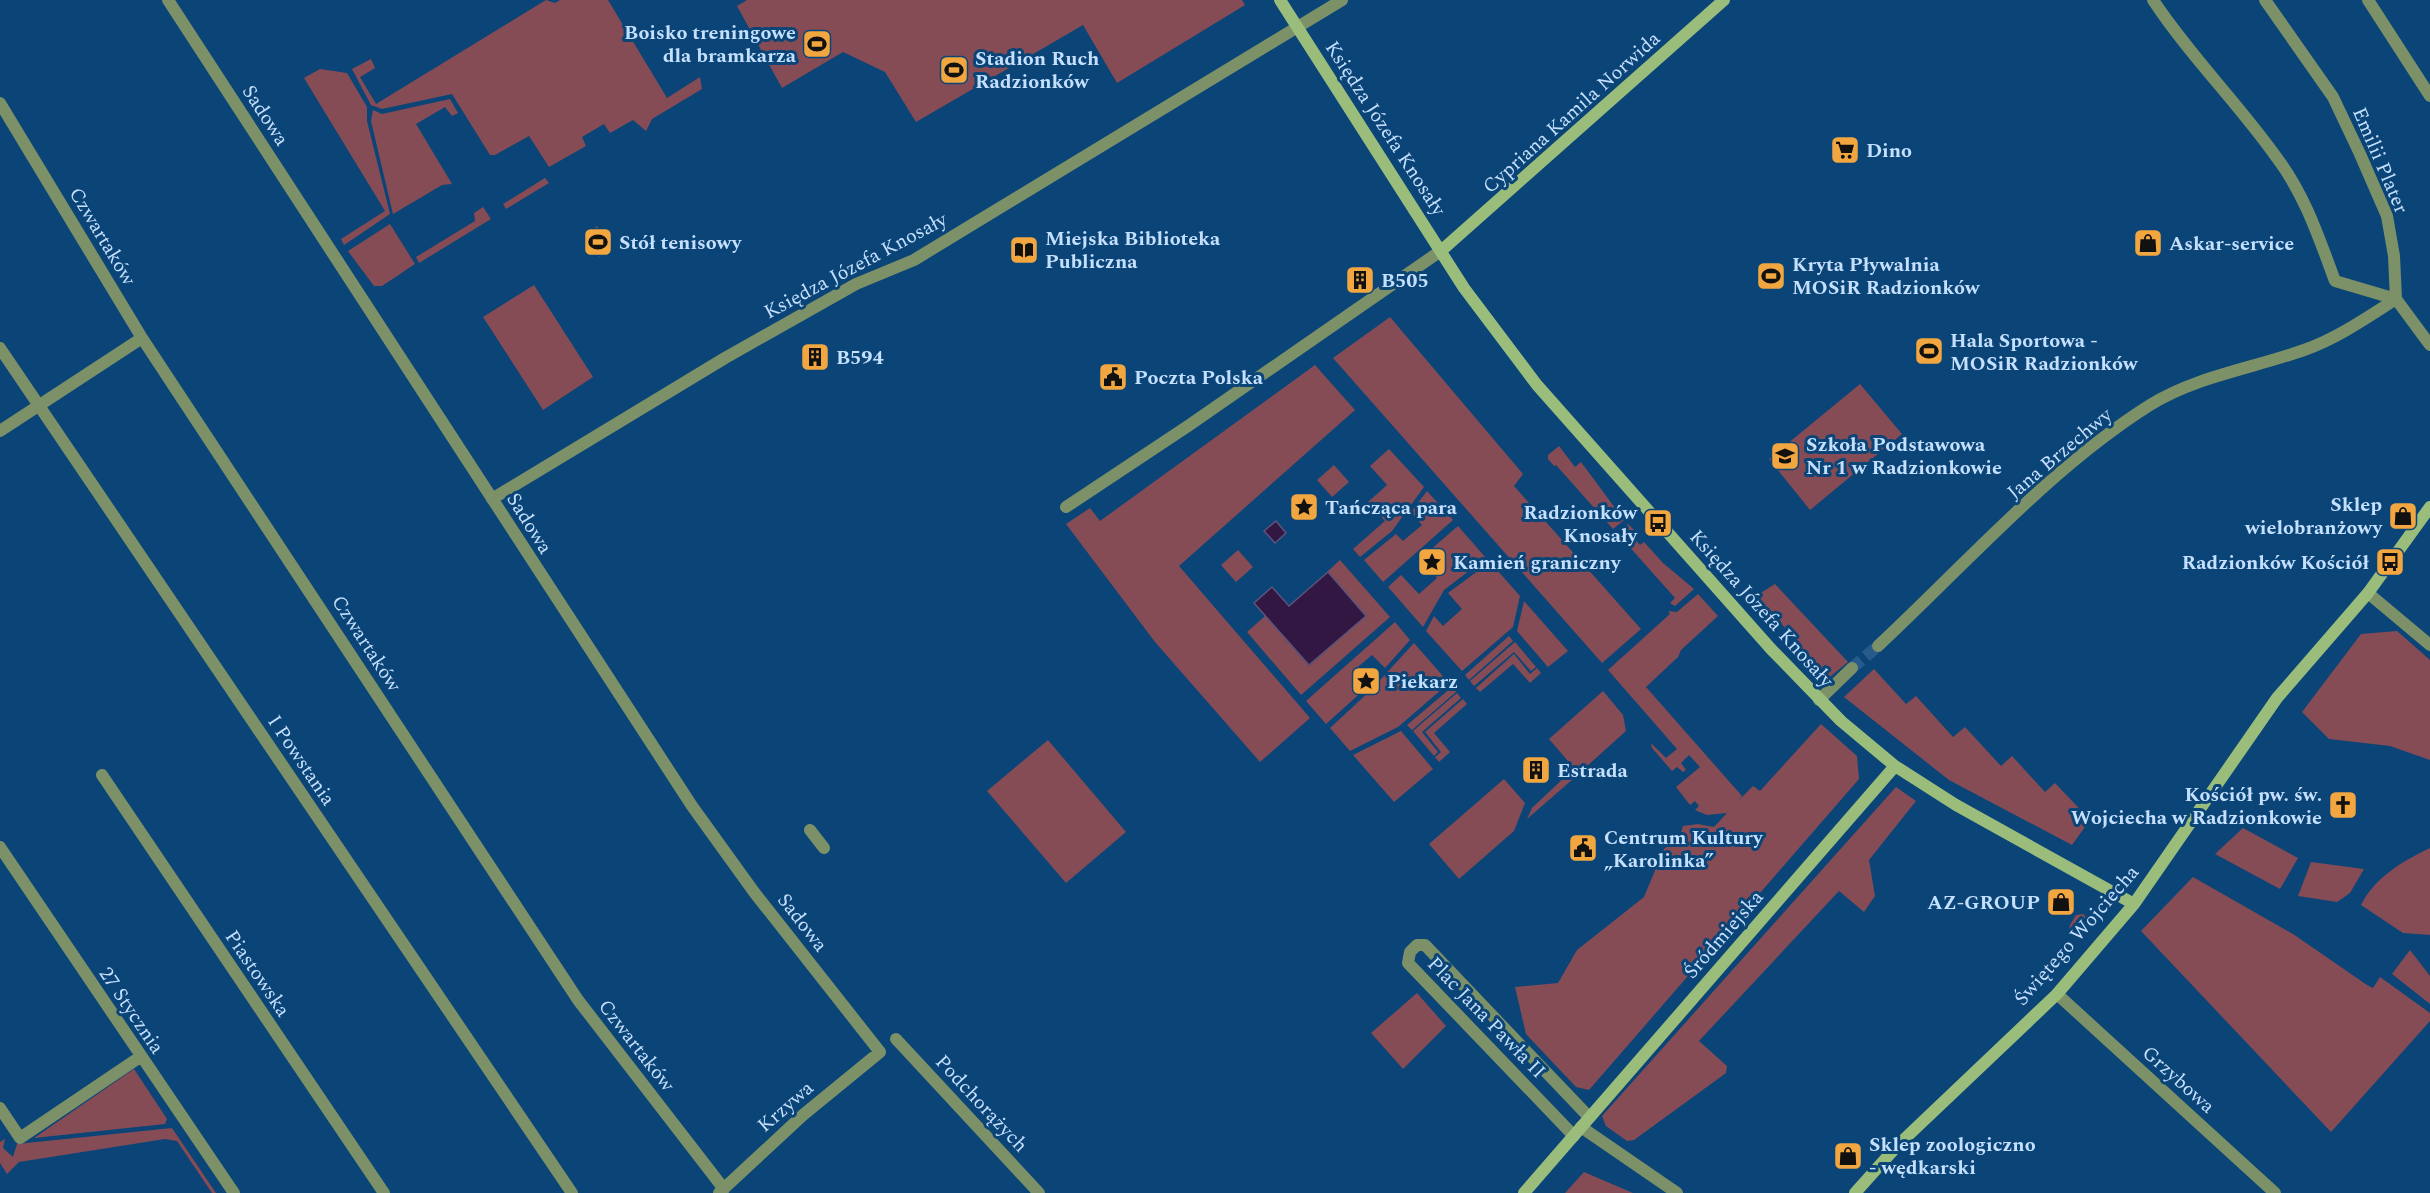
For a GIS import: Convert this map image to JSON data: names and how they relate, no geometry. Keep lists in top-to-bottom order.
{
  "streets": {
    "street": [
      "Cypriana Kamila Norwida",
      "Sadowa",
      "Księdza Józefa Knosały",
      "Emilii Plater",
      "Czwartaków",
      "Jana Brzechwy",
      "I Powstania",
      "Śródmiejska",
      "Świętego Wojciecha",
      "Piastowska",
      "27 Stycznia",
      "Plac Jana Pawła II",
      "Grzybowa",
      "Podchorążych",
      "Krzywa"
    ]
  },
  "crossings": [
    ["Cypriana Kamila Norwida", "Księdza Józefa Knosały"],
    ["Sadowa", "Księdza Józefa Knosały"],
    ["Sadowa", "Krzywa"],
    ["Księdza Józefa Knosały", "Śródmiejska"],
    ["Księdza Józefa Knosały", "Świętego Wojciecha"],
    ["Emilii Plater", "Jana Brzechwy"],
    ["Czwartaków", "Krzywa"],
    ["Śródmiejska", "Plac Jana Pawła II"],
    ["Świętego Wojciecha", "Grzybowa"]
  ],
  "places": {
    "sports": [
      "Boisko treningowe dla bramkarza",
      "Stadion Ruch Radzionków",
      "Stół tenisowy",
      "Kryta Pływalnia MOSiR Radzionków",
      "Hala Sportowa - MOSiR Radzionków"
    ],
    "supermarket": ["Dino"],
    "shop": [
      "Askar-service",
      "Sklep wielobranżowy",
      "AZ-GROUP",
      "Sklep zoologiczno - wędkarski"
    ],
    "library": ["Miejska Biblioteka Publiczna"],
    "building": ["B505", "B594", "Estrada"],
    "public building": ["Poczta Polska", "Centrum Kultury „Karolinka”"],
    "school or university": ["Szkoła Podstawowa Nr 1 w Radzionkowie"],
    "place": ["Tańcząca para", "Kamień graniczny", "Piekarz"],
    "bus stop": ["Radzionków Knosały", "Radzionków Kościół"],
    "church": ["Kościół pw. św. Wojciecha w Radzionkowie"]
  }
}
